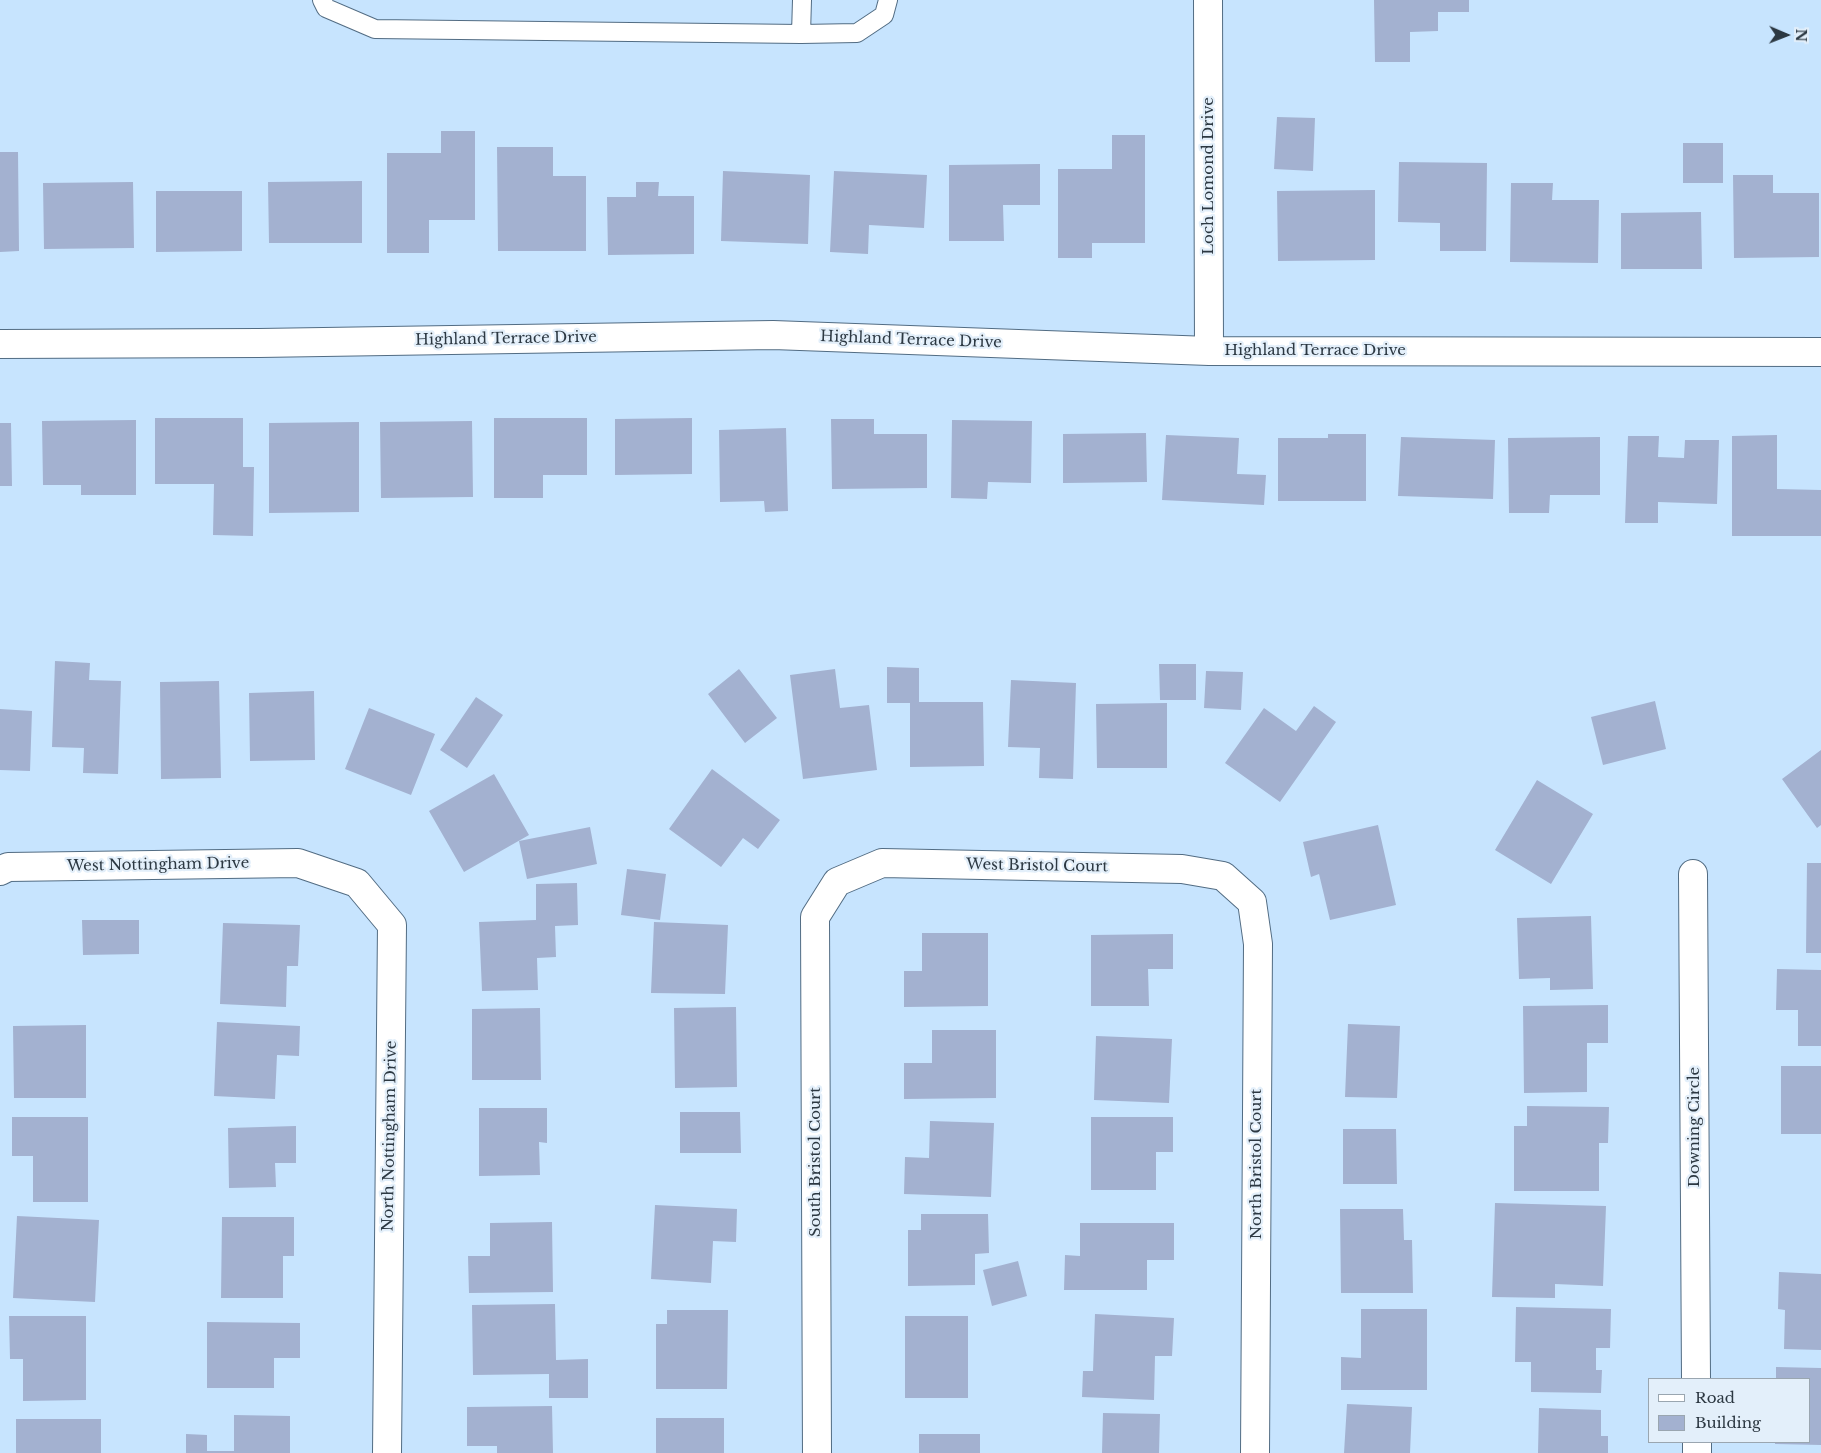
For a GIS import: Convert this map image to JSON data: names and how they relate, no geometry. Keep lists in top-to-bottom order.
{
  "streets": {
    "street": [
      "Loch Lomond Drive",
      "Highland Terrace Drive",
      "West Nottingham Drive",
      "West Bristol Court",
      "Downing Circle",
      "North Nottingham Drive",
      "South Bristol Court",
      "North Bristol Court"
    ]
  },
  "crossings": [
    ["Loch Lomond Drive", "Highland Terrace Drive"],
    ["West Nottingham Drive", "North Nottingham Drive"],
    ["West Bristol Court", "South Bristol Court"],
    ["West Bristol Court", "North Bristol Court"]
  ],
  "legend": ["Road", "Building"],
  "north": "right"
}
